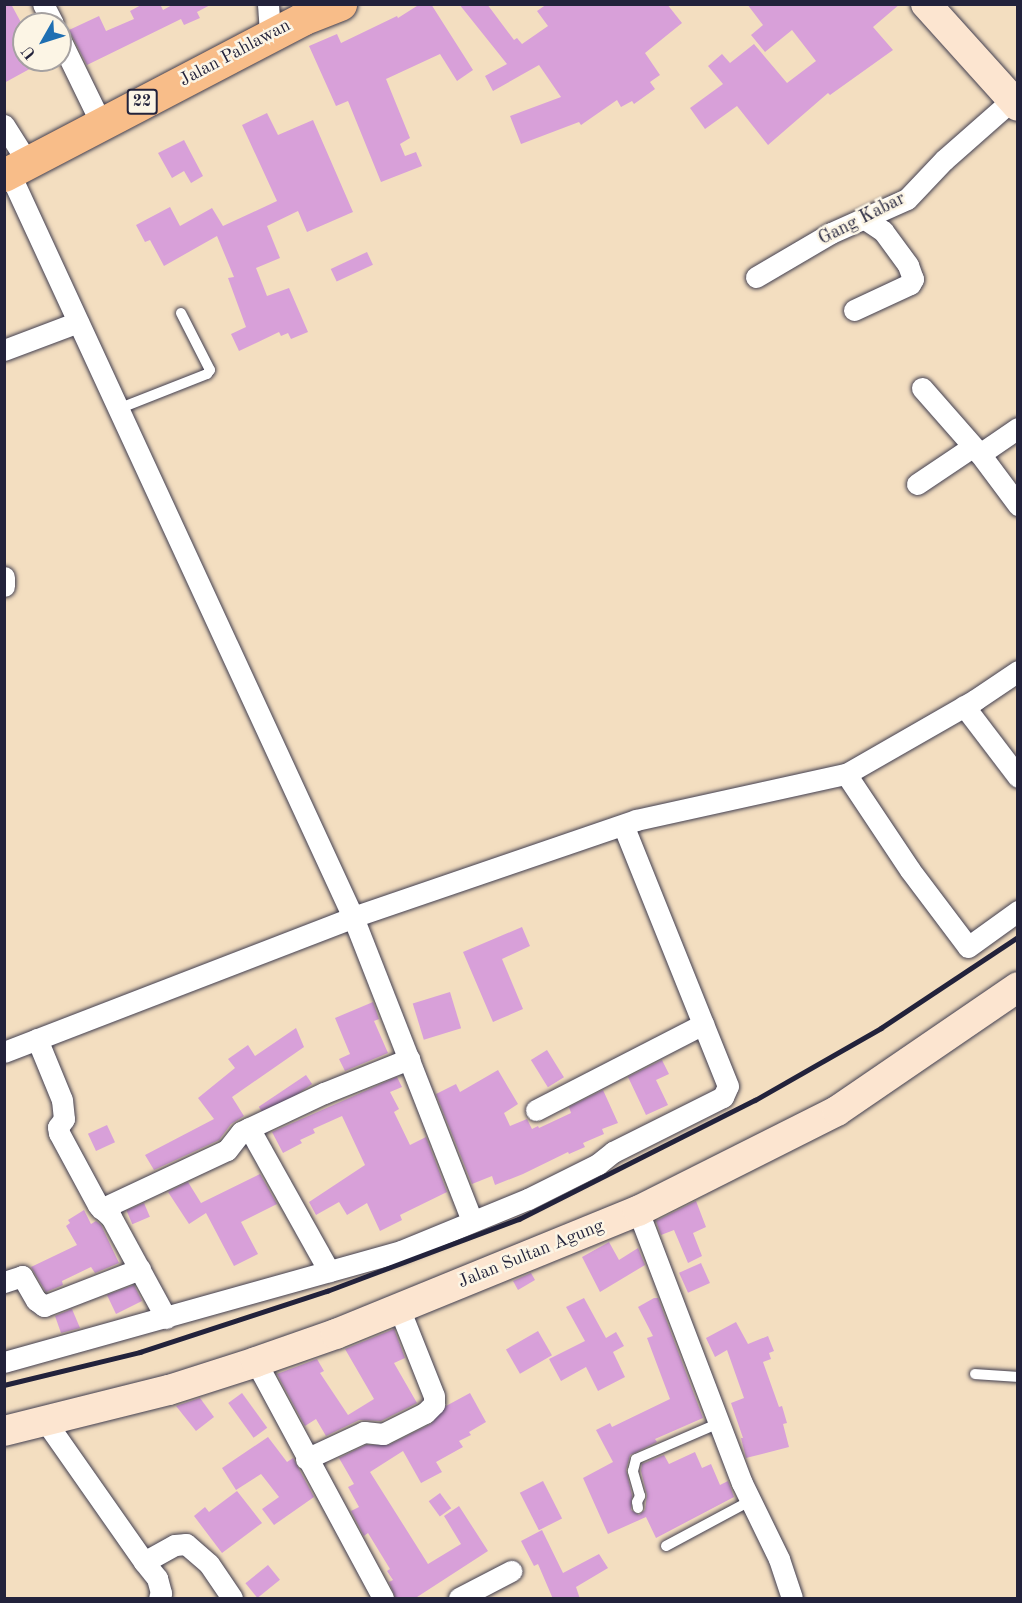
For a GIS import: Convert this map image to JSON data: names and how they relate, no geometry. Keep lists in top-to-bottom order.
{
  "streets": {
    "highway": ["Jalan Pahlawan", "22"],
    "street": ["Gang Kabar", "Jalan Sultan Agung"]
  },
  "north": "bottom left"
}
